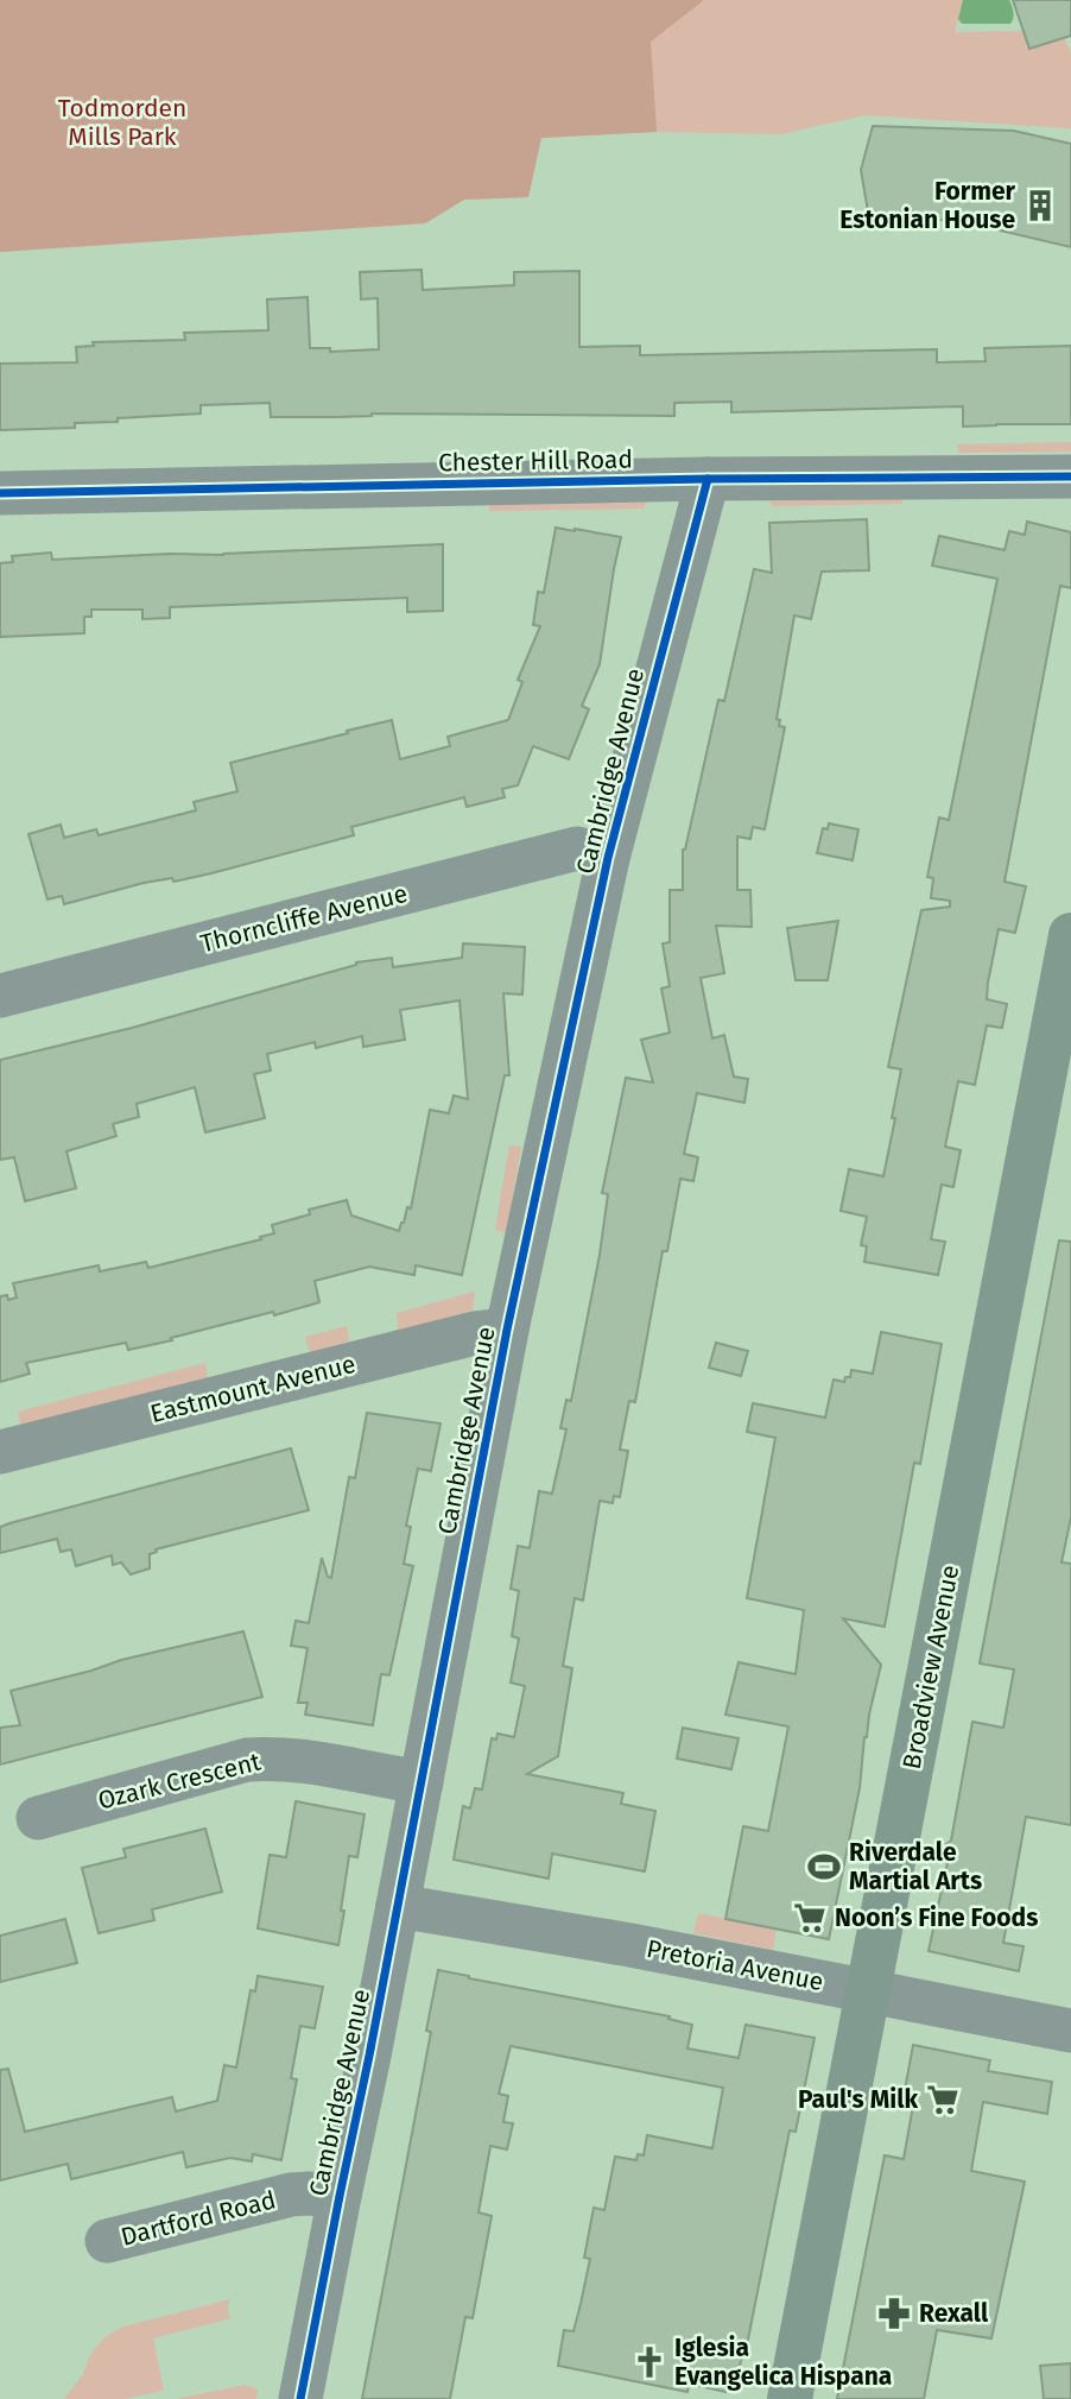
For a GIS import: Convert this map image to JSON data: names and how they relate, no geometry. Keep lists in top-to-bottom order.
{
  "streets": {
    "main road": ["Broadview Avenue"],
    "street": [
      "Chester Hill Road",
      "Cambridge Avenue",
      "Thorncliffe Avenue",
      "Eastmount Avenue",
      "Ozark Crescent",
      "Pretoria Avenue",
      "Dartford Road"
    ]
  },
  "crossings": [
    ["Chester Hill Road", "Cambridge Avenue"],
    ["Cambridge Avenue", "Thorncliffe Avenue"],
    ["Cambridge Avenue", "Eastmount Avenue"],
    ["Cambridge Avenue", "Ozark Crescent"],
    ["Cambridge Avenue", "Pretoria Avenue"],
    ["Cambridge Avenue", "Dartford Road"],
    ["Broadview Avenue", "Pretoria Avenue"]
  ],
  "parks": ["Todmorden Mills Park"],
  "places": {
    "building": ["Former Estonian House"],
    "sports": ["Riverdale Martial Arts"],
    "supermarket": ["Noon’s Fine Foods", "Paul's Milk"],
    "pharmacy": ["Rexall"],
    "church": ["Iglesia Evangelica Hispana"]
  }
}
